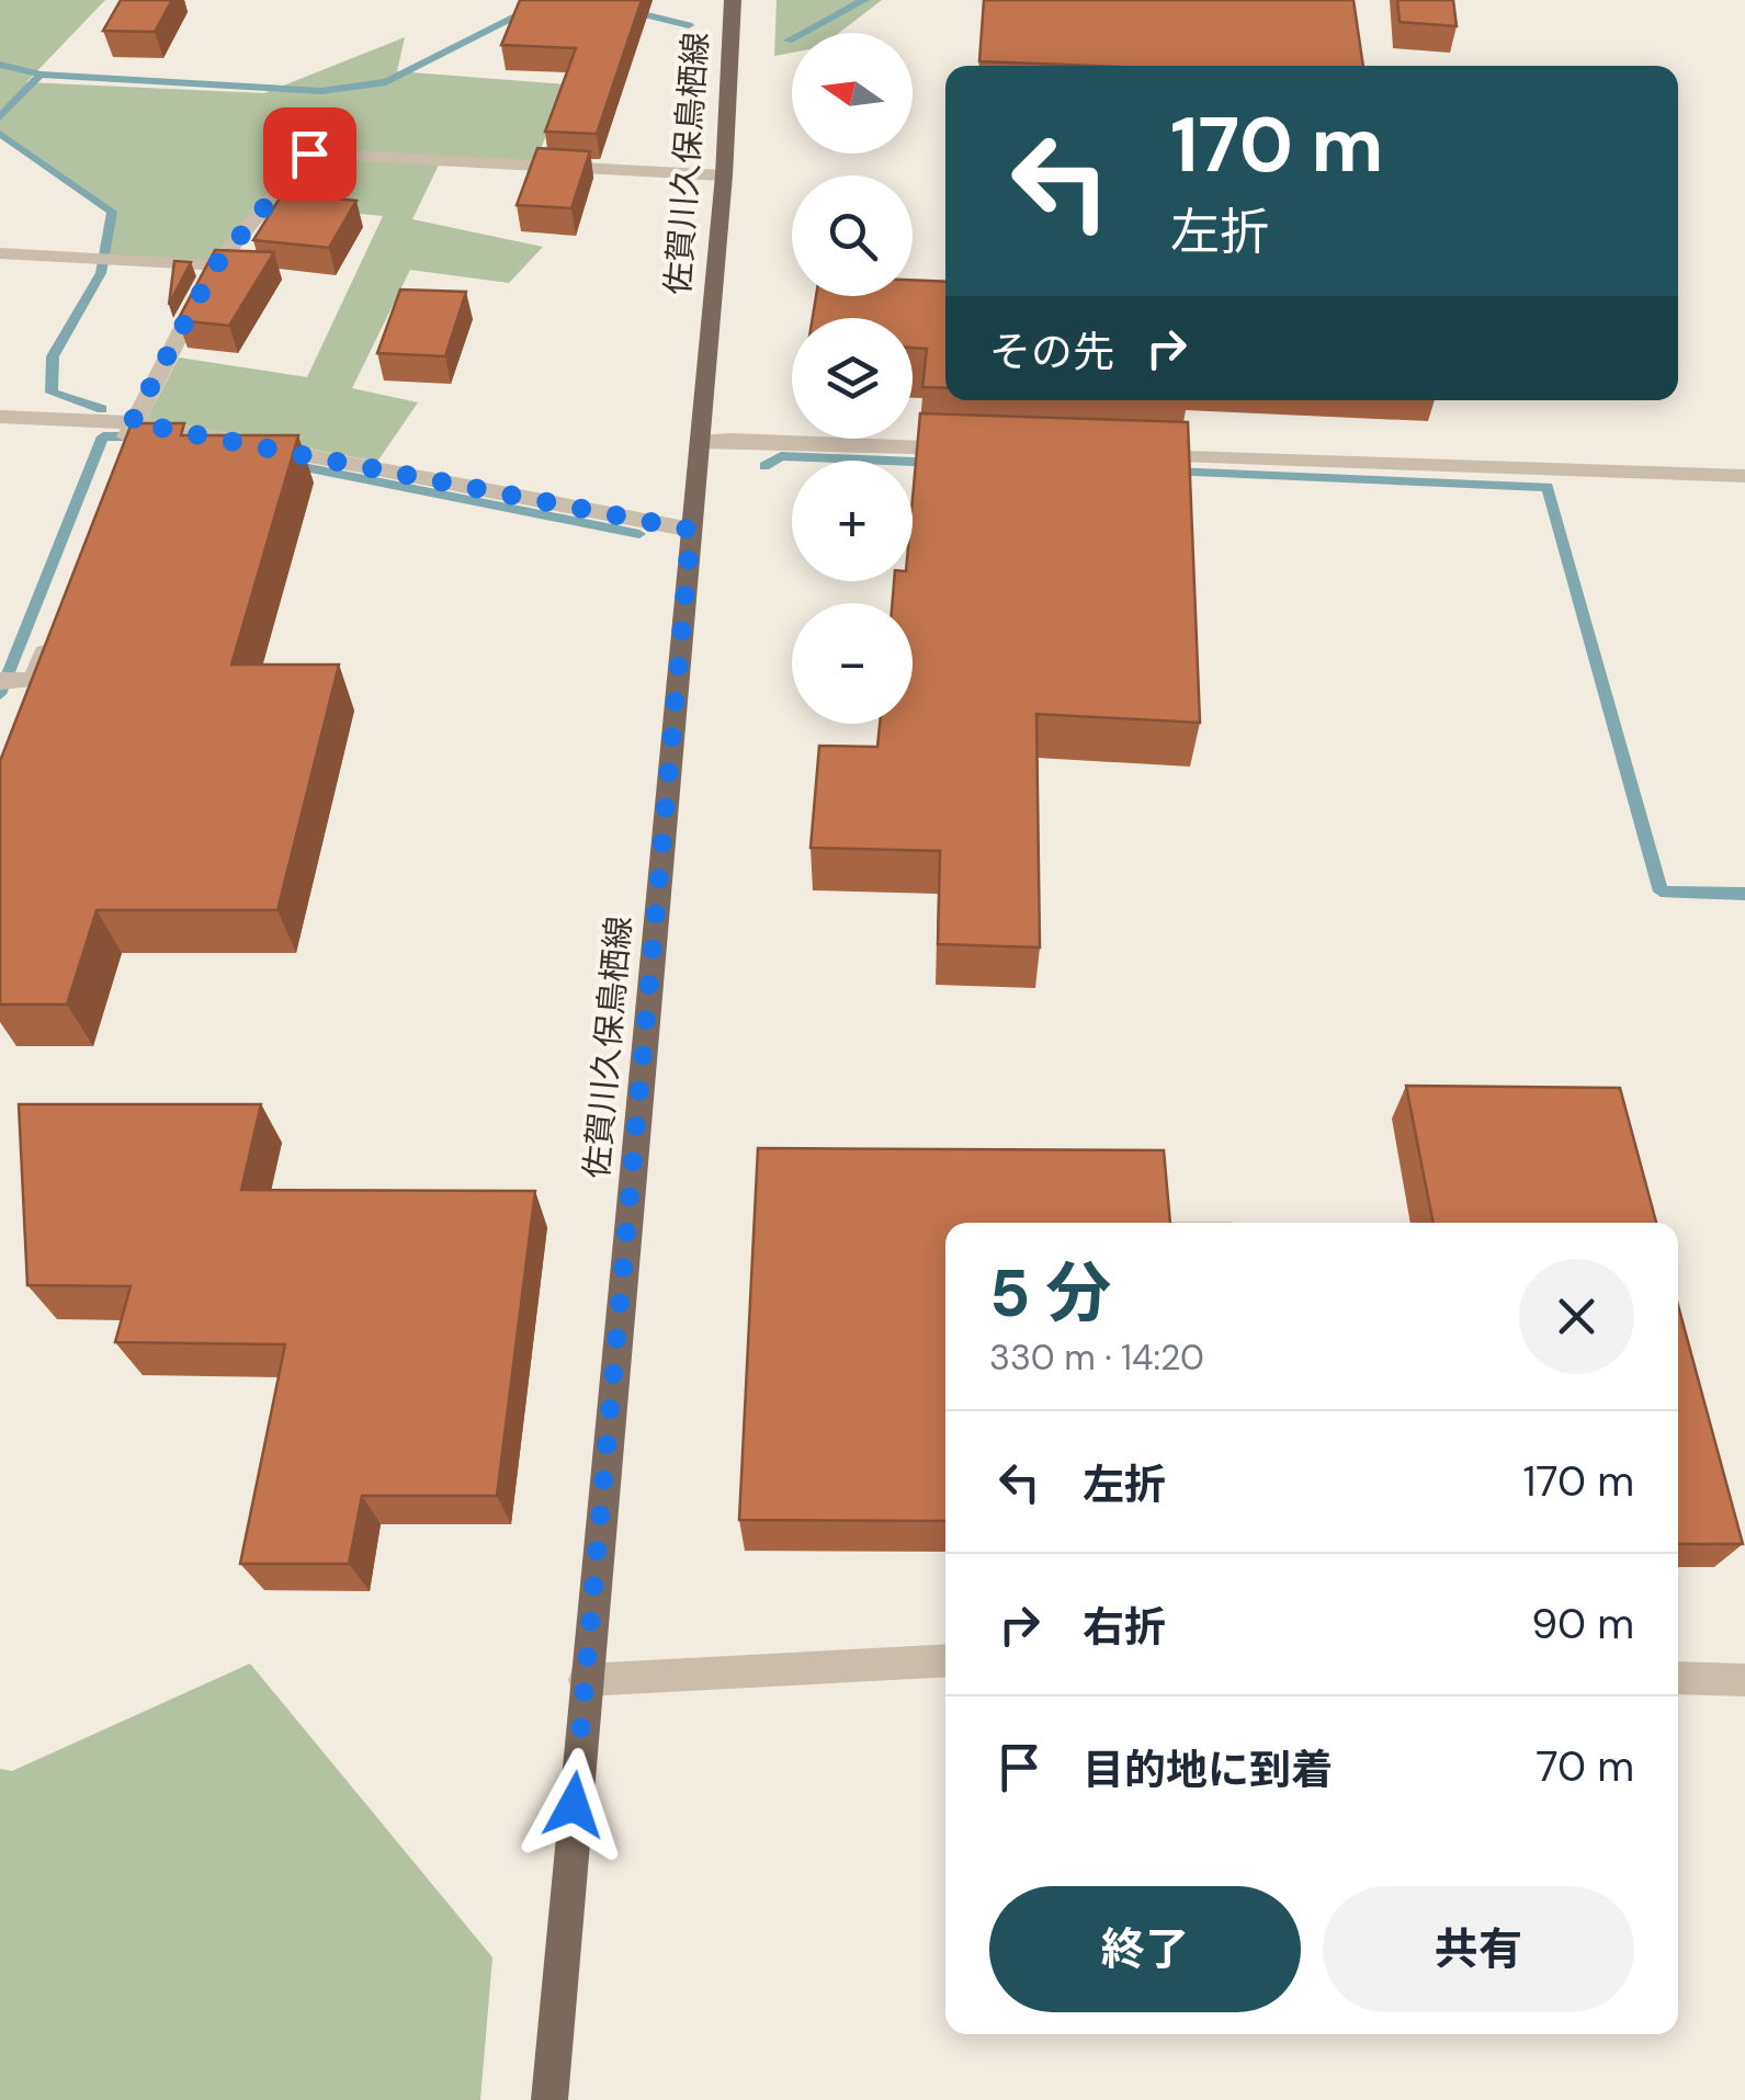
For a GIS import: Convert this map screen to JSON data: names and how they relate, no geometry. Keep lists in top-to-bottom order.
{
  "streets": {
    "main road": ["佐賀川久保鳥栖線"]
  },
  "north": "left",
  "page": {
    "map_buttons": ["+", "−"],
    "turn": ["170 m", "左折"],
    "then": "その先",
    "heading": ["5 分", "330 m · 14:20"],
    "list": [
      {
        "name": "左折",
        "value": "170 m"
      },
      {
        "name": "右折",
        "value": "90 m"
      },
      {
        "name": "目的地に到着",
        "value": "70 m"
      }
    ],
    "buttons": ["終了", "共有"]
  }
}
